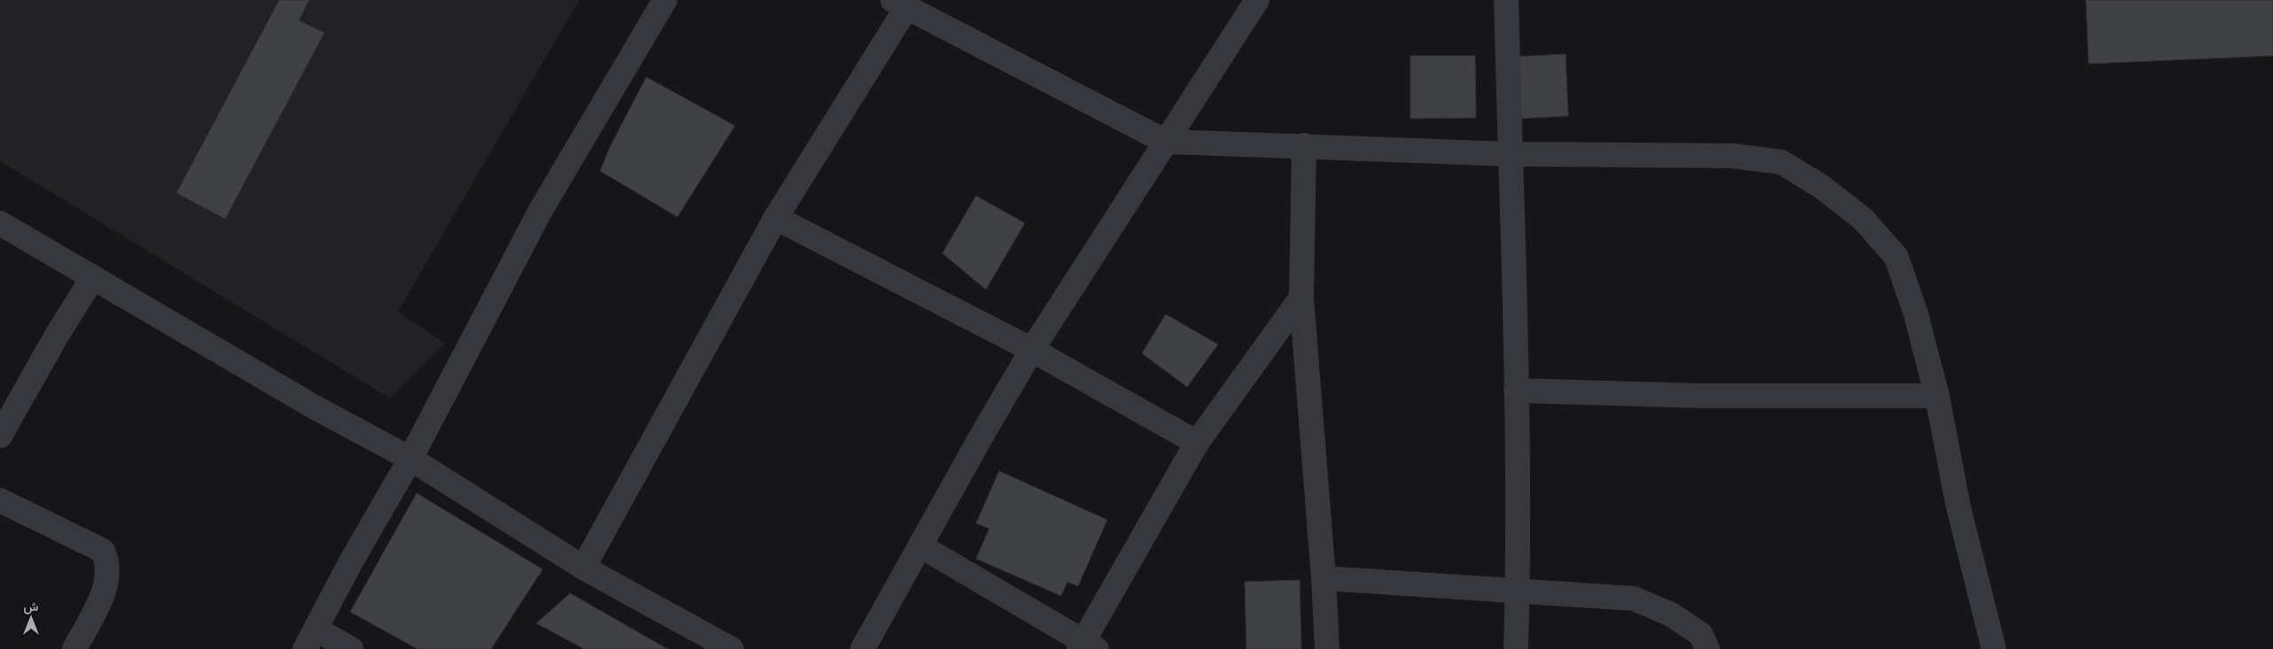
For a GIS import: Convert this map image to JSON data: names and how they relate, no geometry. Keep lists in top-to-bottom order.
{
  "north": "top"
}
